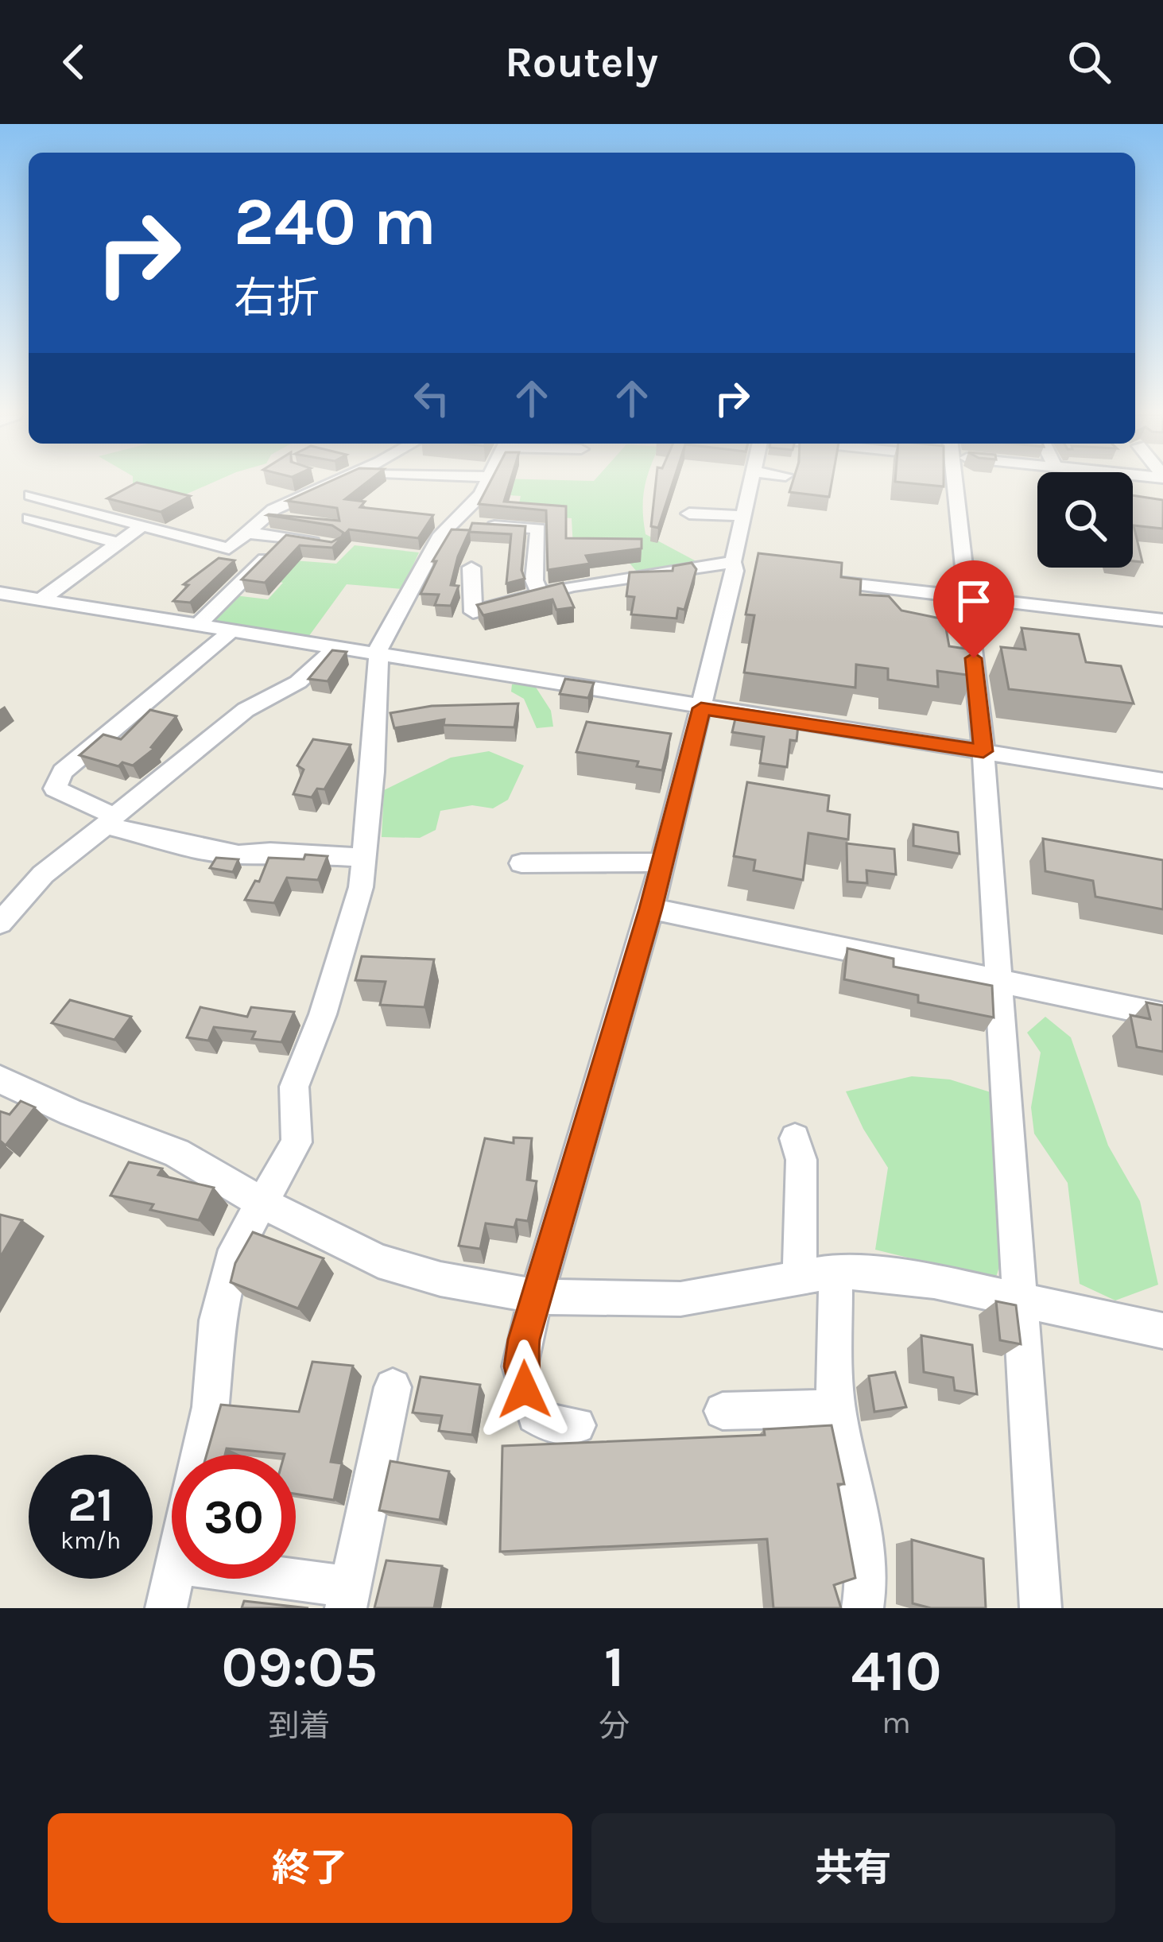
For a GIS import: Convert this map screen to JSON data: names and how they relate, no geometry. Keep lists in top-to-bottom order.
{
  "page": {
    "header": "Routely",
    "turn": ["240 m", "右折"],
    "speed": "21 km/h",
    "limit": "30",
    "eta": [
      "09:05",
      "到着",
      "1",
      "分",
      "410",
      "m"
    ],
    "buttons": ["終了", "共有"]
  }
}
